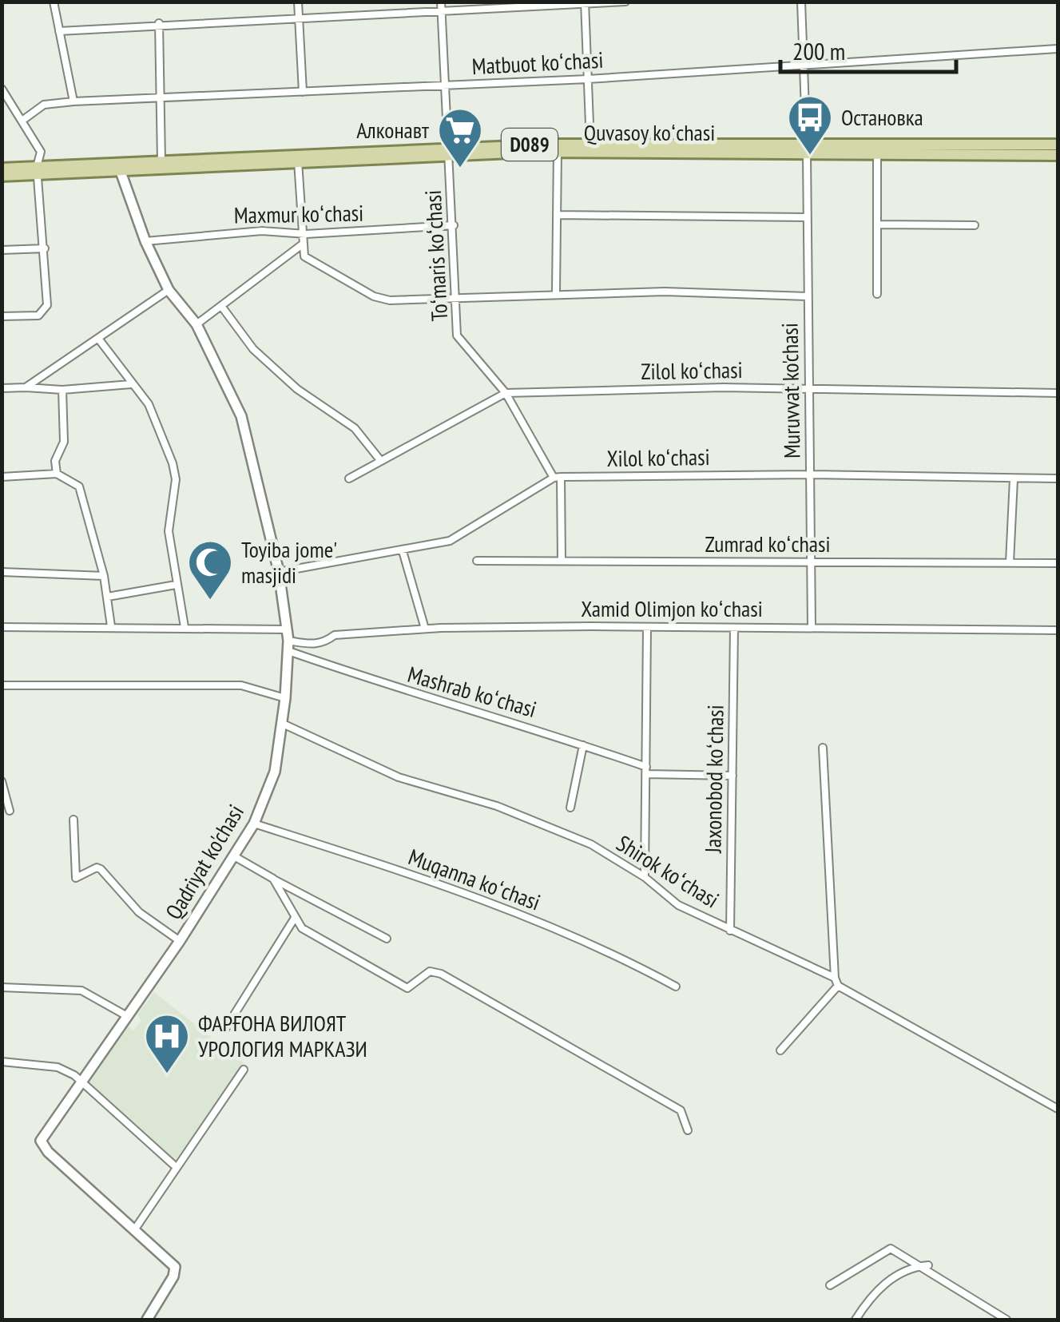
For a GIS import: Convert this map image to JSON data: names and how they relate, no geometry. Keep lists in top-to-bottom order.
{
  "streets": {
    "main road": ["Quvasoy koʻchasi", "D089"],
    "street": [
      "Matbuot koʻchasi",
      "Maxmur koʻchasi",
      "Toʻmaris koʻchasi",
      "Zilol koʻchasi",
      "Muruvvat ko'chasi",
      "Xilol koʻchasi",
      "Zumrad koʻchasi",
      "Xamid Olimjon koʻchasi",
      "Mashrab koʻchasi",
      "Jaxonobod koʻchasi",
      "Qadriyat ko'chasi",
      "Shirok koʻchasi",
      "Muqanna koʻchasi"
    ]
  },
  "crossings": [
    ["Matbuot koʻchasi", "Toʻmaris koʻchasi"],
    ["Matbuot koʻchasi", "Muruvvat ko'chasi"],
    ["Quvasoy koʻchasi", "Toʻmaris koʻchasi"],
    ["Quvasoy koʻchasi", "Muruvvat ko'chasi"],
    ["Quvasoy koʻchasi", "Qadriyat ko'chasi"],
    ["Maxmur koʻchasi", "Toʻmaris koʻchasi"],
    ["Maxmur koʻchasi", "Qadriyat ko'chasi"],
    ["Toʻmaris koʻchasi", "Zilol koʻchasi"],
    ["Toʻmaris koʻchasi", "Xilol koʻchasi"],
    ["Zilol koʻchasi", "Muruvvat ko'chasi"],
    ["Muruvvat ko'chasi", "Xilol koʻchasi"],
    ["Muruvvat ko'chasi", "Zumrad koʻchasi"],
    ["Muruvvat ko'chasi", "Xamid Olimjon koʻchasi"],
    ["Xamid Olimjon koʻchasi", "Mashrab koʻchasi"],
    ["Xamid Olimjon koʻchasi", "Jaxonobod koʻchasi"],
    ["Xamid Olimjon koʻchasi", "Qadriyat ko'chasi"],
    ["Mashrab koʻchasi", "Jaxonobod koʻchasi"],
    ["Mashrab koʻchasi", "Qadriyat ko'chasi"],
    ["Jaxonobod koʻchasi", "Shirok koʻchasi"],
    ["Qadriyat ko'chasi", "Shirok koʻchasi"],
    ["Qadriyat ko'chasi", "Muqanna koʻchasi"]
  ],
  "places": {
    "bus stop": ["Остановка"],
    "supermarket": ["Алконавт"],
    "mosque": ["Toyiba jome' masjidi"],
    "hospital": ["ФАРҒОНА ВИЛОЯТ УРОЛОГИЯ МАРКАЗИ"]
  },
  "scale_bar": "200 m"
}
